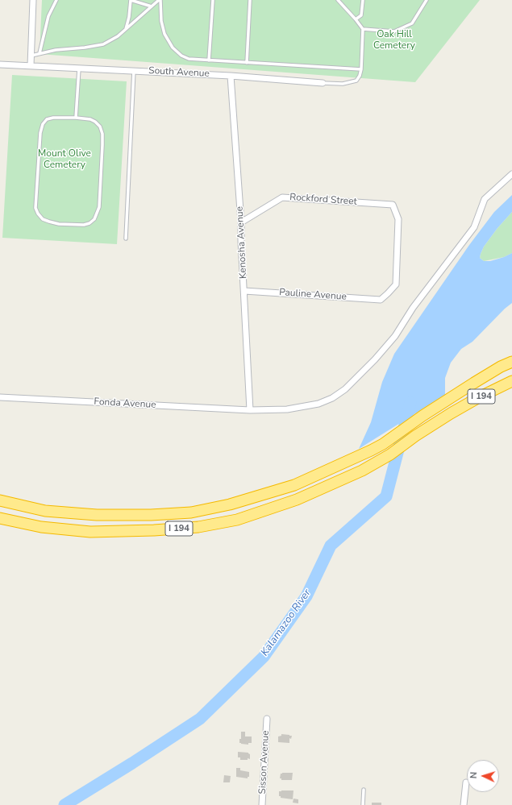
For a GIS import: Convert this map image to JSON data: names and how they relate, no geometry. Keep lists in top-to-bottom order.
{
  "streets": {
    "highway": ["I 194"],
    "street": [
      "South Avenue",
      "Rockford Street",
      "Kenosha Avenue",
      "Pauline Avenue",
      "Fonda Avenue",
      "Sisson Avenue"
    ]
  },
  "crossings": [
    ["South Avenue", "Kenosha Avenue"],
    ["Rockford Street", "Kenosha Avenue"],
    ["Rockford Street", "Pauline Avenue"],
    ["Kenosha Avenue", "Pauline Avenue"],
    ["Kenosha Avenue", "Fonda Avenue"]
  ],
  "water": ["Kalamazoo River"],
  "parks": ["Oak Hill Cemetery", "Mount Olive Cemetery"],
  "north": "left"
}
